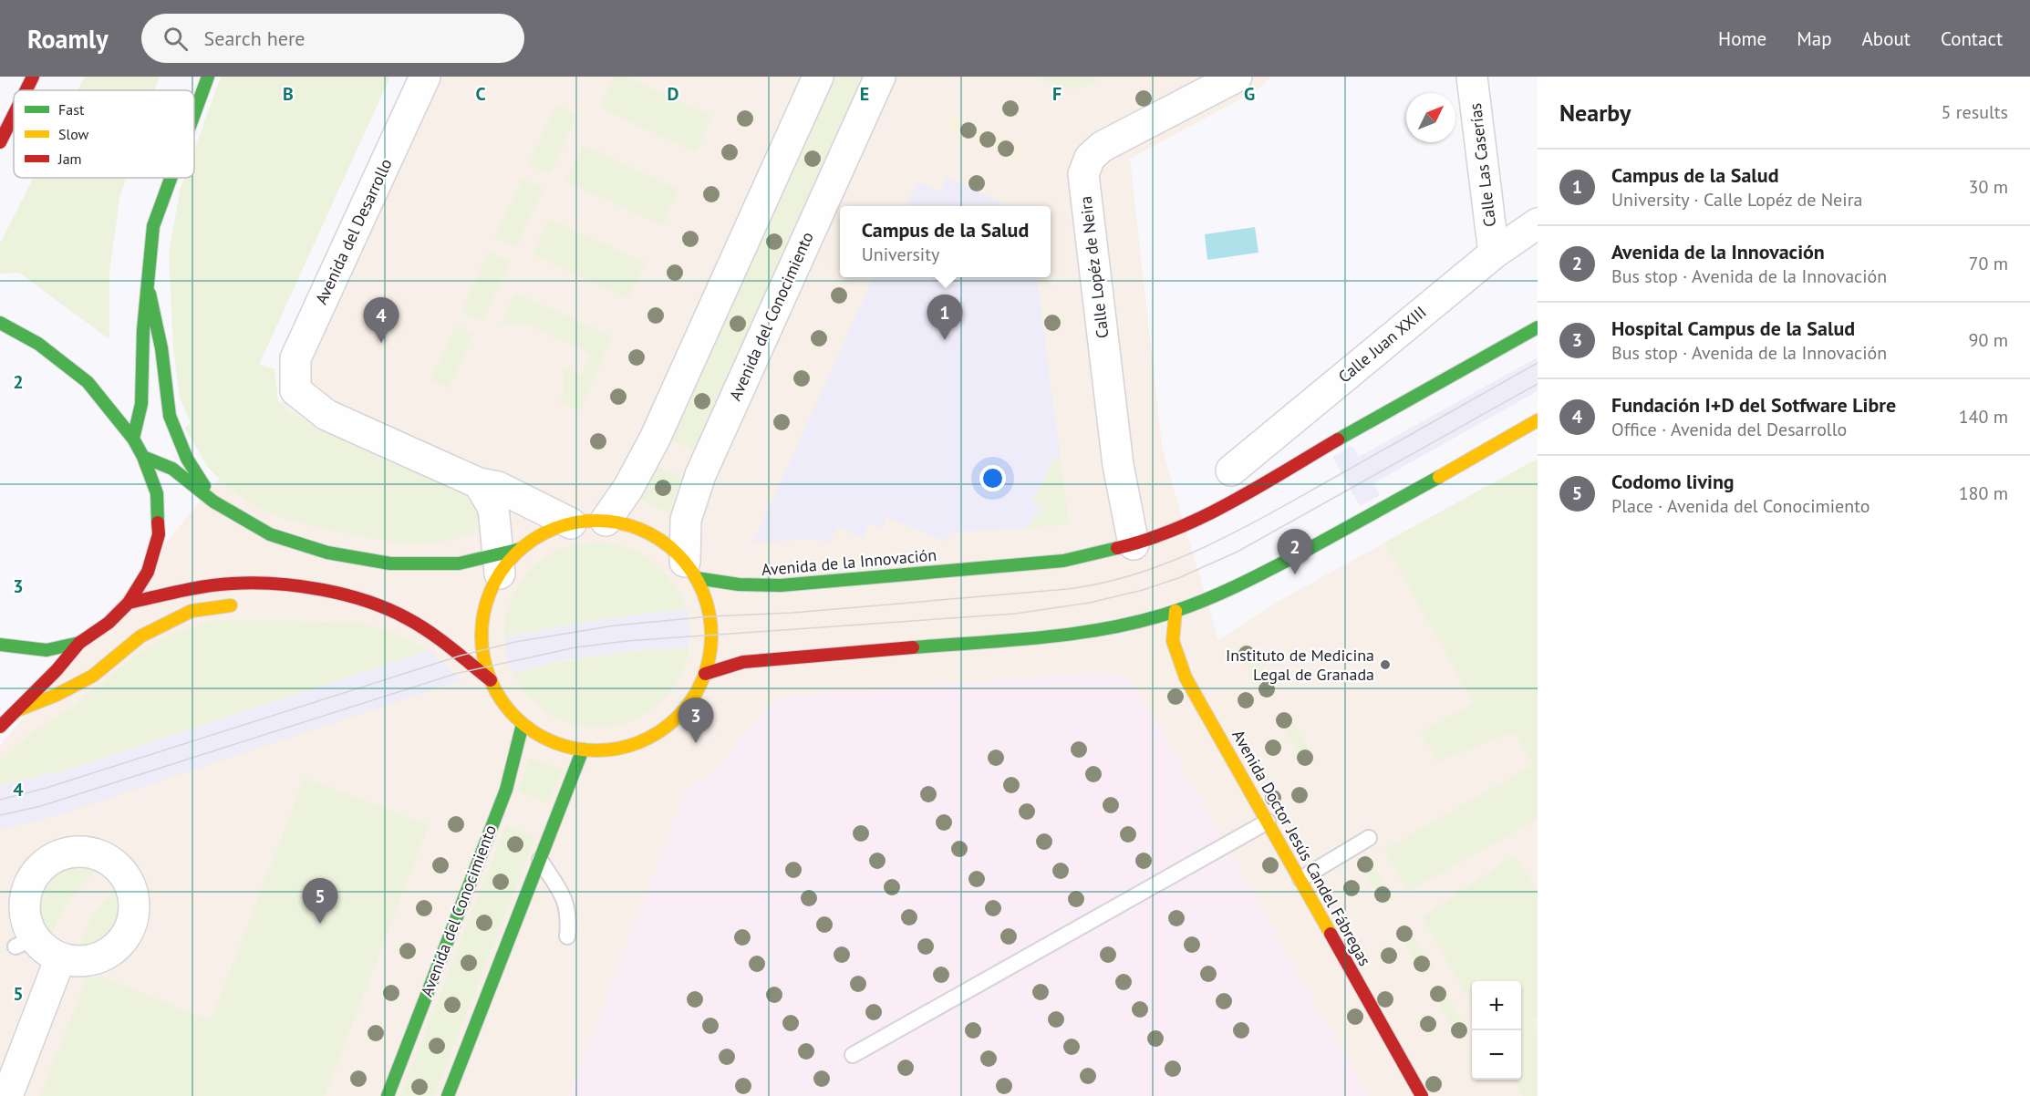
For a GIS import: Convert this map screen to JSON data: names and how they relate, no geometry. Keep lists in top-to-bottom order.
{
  "streets": {
    "main road": ["Avenida del Conocimiento", "Avenida de la Innovación", "Avenida Doctor Jesús Candel Fábregas"],
    "street": [
      "Calle Las Caserías",
      "Avenida del Desarrollo",
      "Calle Lopéz de Neira",
      "Calle Juan XXIII"
    ]
  },
  "crossings": [
    ["Calle Las Caserías", "Calle Juan XXIII"],
    ["Calle Lopéz de Neira", "Avenida de la Innovación"],
    ["Avenida del Conocimiento", "Avenida de la Innovación"]
  ],
  "places": ["Instituto de Medicina Legal de Granada"],
  "legend": ["Fast", "Slow", "Jam"],
  "north": "top right",
  "page": {
    "header": "Roamly",
    "search": "Search here",
    "nav": [
      "Home",
      "Map",
      "About",
      "Contact"
    ],
    "heading": ["Nearby", "5 results"],
    "list": [
      {
        "mark": "1",
        "name": "Campus de la Salud",
        "note": "University · Calle Lopéz de Neira",
        "value": "30 m"
      },
      {
        "mark": "2",
        "name": "Avenida de la Innovación",
        "note": "Bus stop · Avenida de la Innovación",
        "value": "70 m"
      },
      {
        "mark": "3",
        "name": "Hospital Campus de la Salud",
        "note": "Bus stop · Avenida de la Innovación",
        "value": "90 m"
      },
      {
        "mark": "4",
        "name": "Fundación I+D del Sotfware Libre",
        "note": "Office · Avenida del Desarrollo",
        "value": "140 m"
      },
      {
        "mark": "5",
        "name": "Codomo living",
        "note": "Place · Avenida del Conocimiento",
        "value": "180 m"
      }
    ],
    "popup": ["Campus de la Salud", "University"],
    "pins": [
      "1",
      "4",
      "2",
      "3",
      "5"
    ],
    "map_buttons": ["+", "−"]
  },
  "grid": {
    "columns": [
      "B",
      "C",
      "D",
      "E",
      "F",
      "G"
    ],
    "rows": [
      "2",
      "3",
      "4",
      "5"
    ]
  }
}
